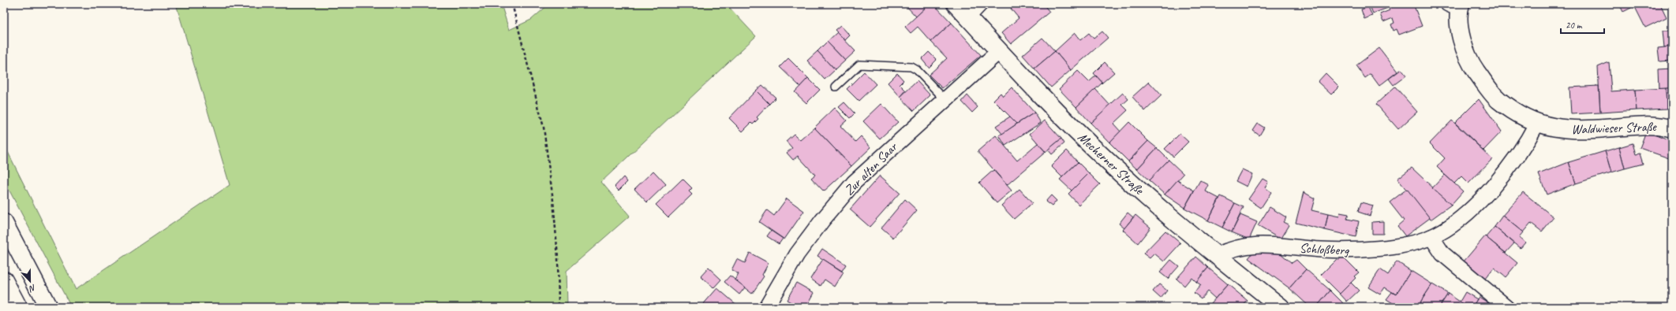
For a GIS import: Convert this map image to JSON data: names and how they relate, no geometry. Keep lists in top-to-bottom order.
{
  "streets": {
    "main road": ["Waldwieser Straße", "Mecherner Straße"],
    "street": ["Zur alten Saar", "Schloßberg"]
  },
  "crossings": [
    ["Waldwieser Straße", "Schloßberg"],
    ["Mecherner Straße", "Zur alten Saar"],
    ["Mecherner Straße", "Schloßberg"]
  ],
  "scale_bar": "20 m",
  "north": "bottom"
}
